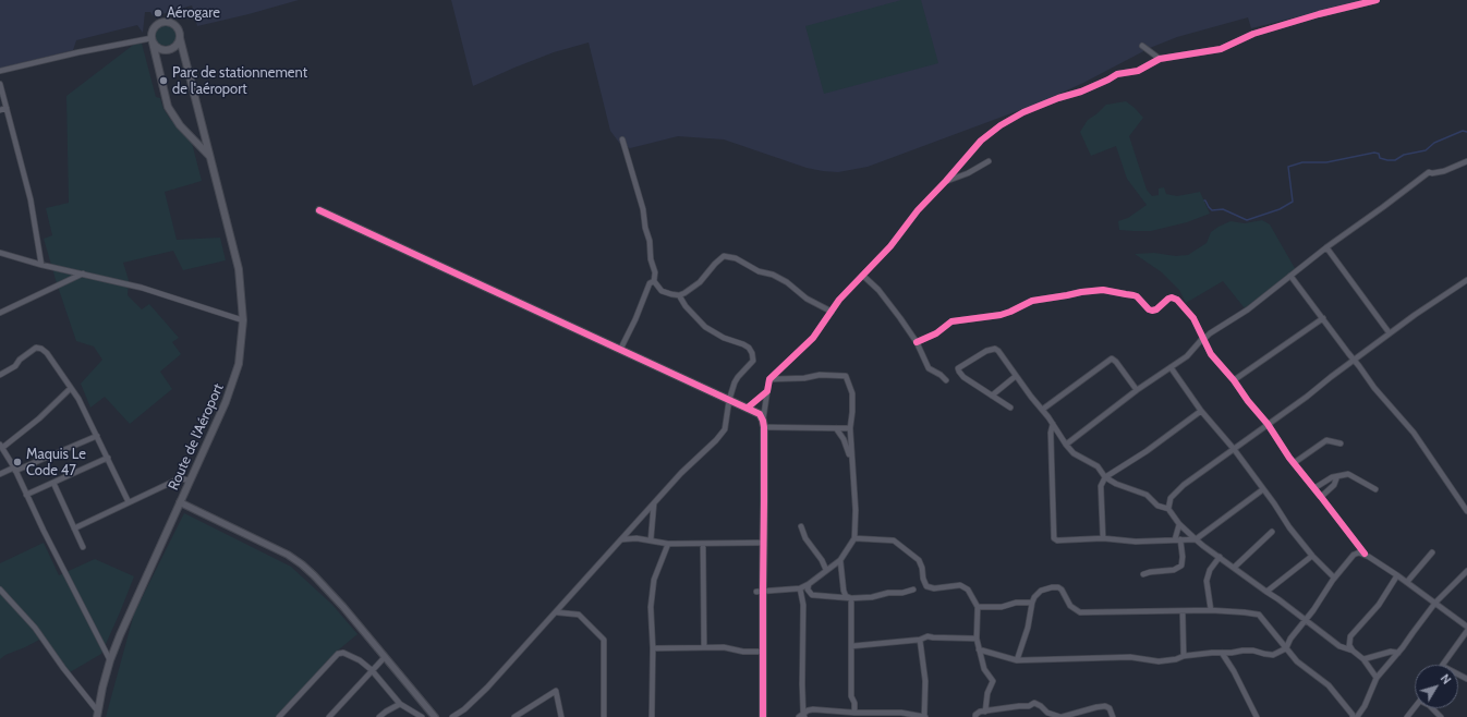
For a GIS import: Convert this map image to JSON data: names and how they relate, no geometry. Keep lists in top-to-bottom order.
{
  "streets": {
    "main road": ["Route de l'Aéroport"]
  },
  "places": ["Aérogare", "Parc de stationnement de l'aéroport", "Maquis Le Code 47"],
  "north": "top right"
}
